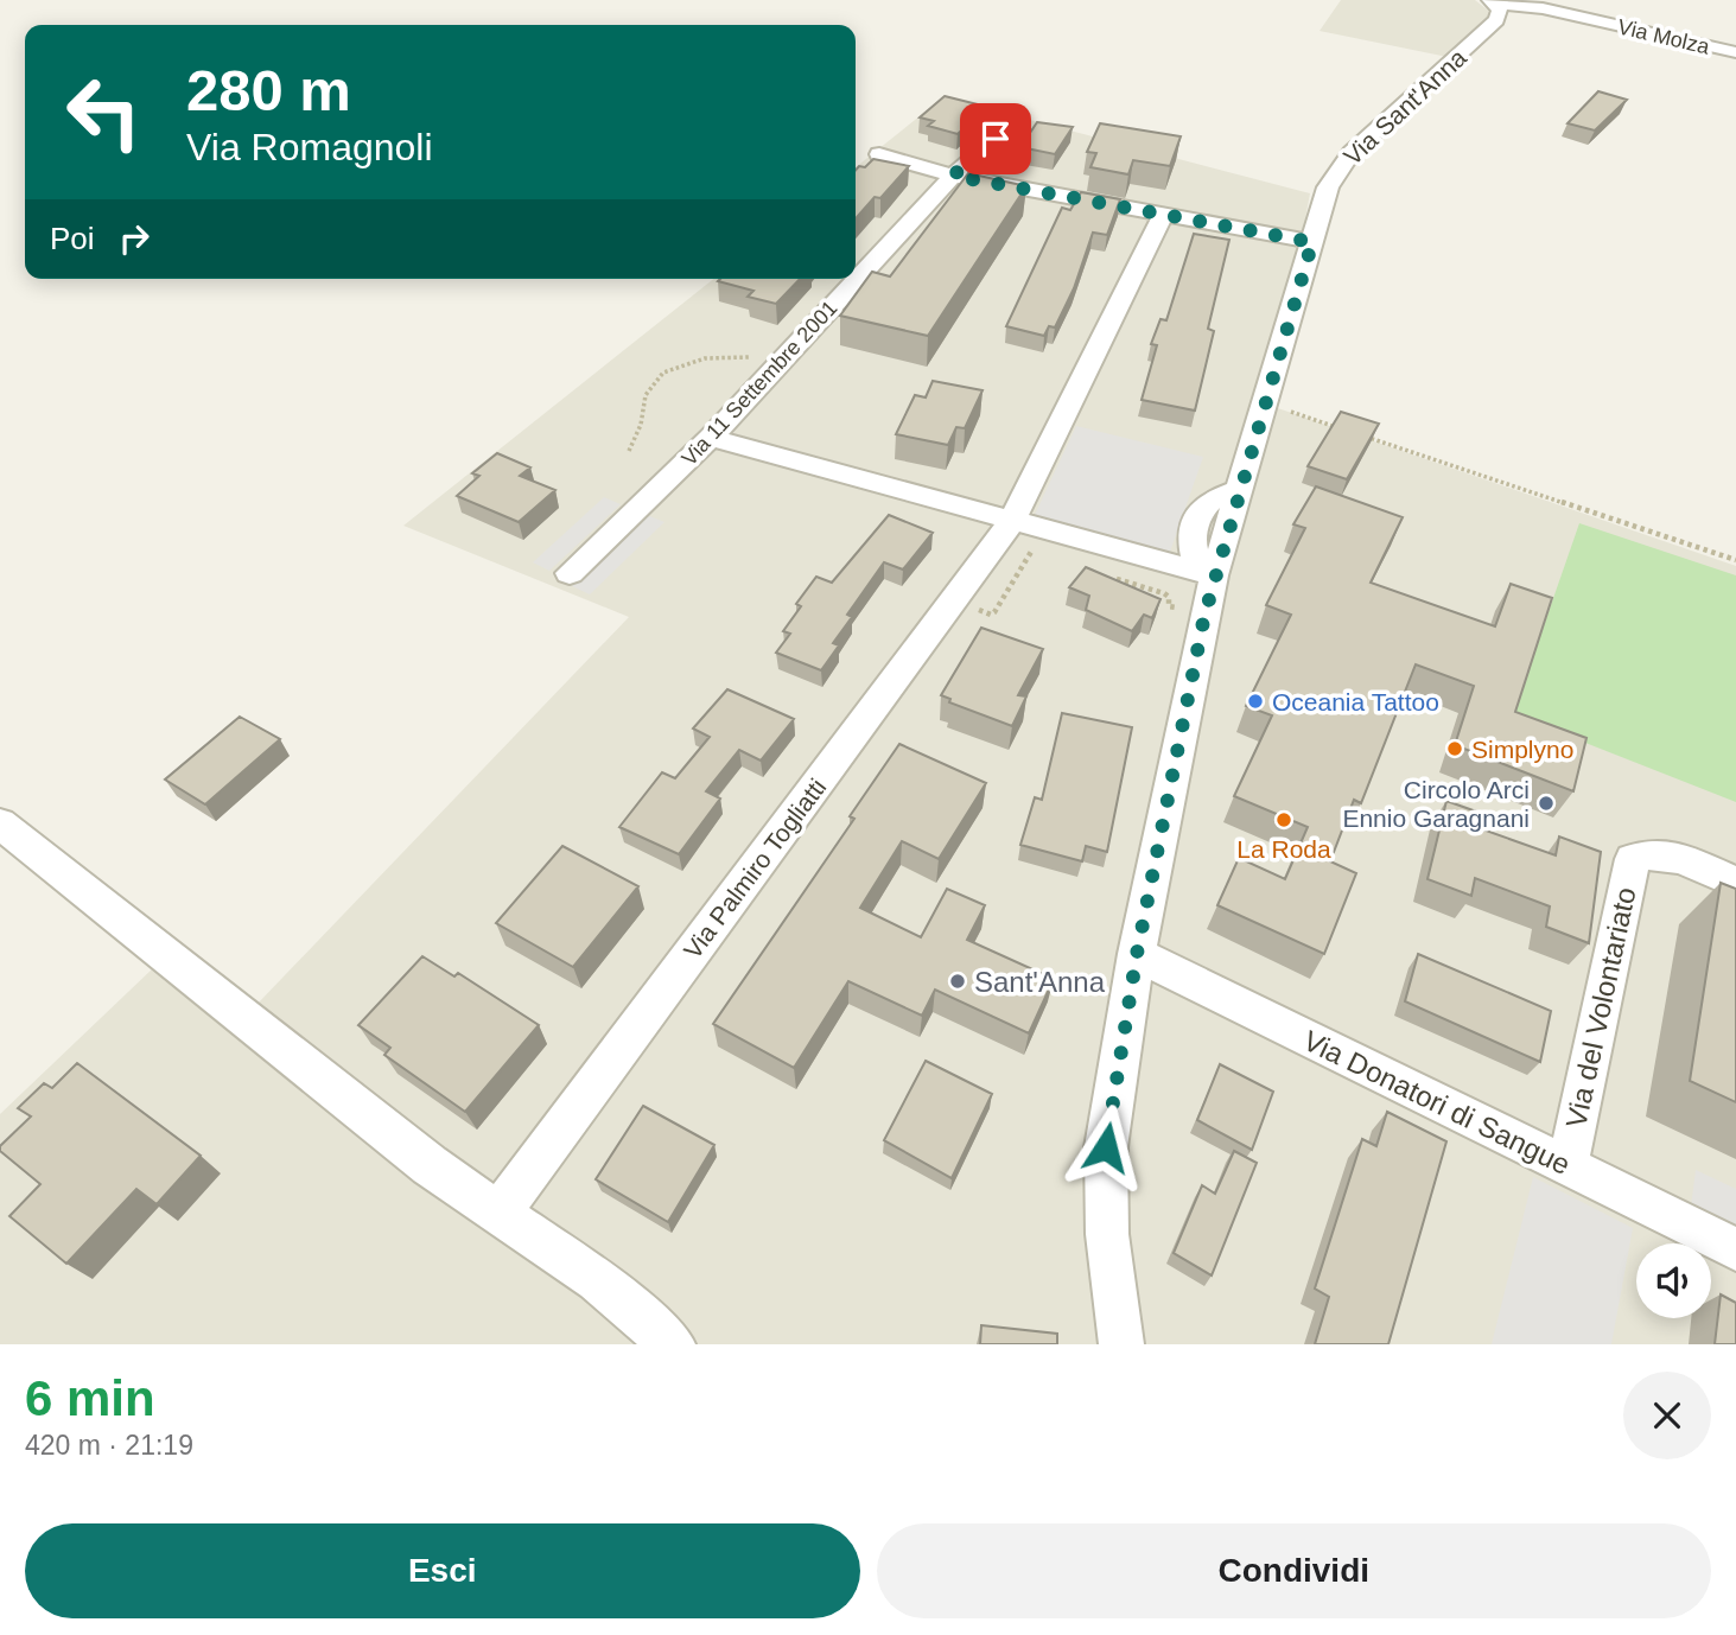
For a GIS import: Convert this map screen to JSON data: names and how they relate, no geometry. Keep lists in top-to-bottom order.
{
  "streets": {
    "street": [
      "Via Molza",
      "Via Sant'Anna",
      "Via 11 Settembre 2001",
      "Via Palmiro Togliatti",
      "Via del Volontariato",
      "Via Donatori di Sangue"
    ]
  },
  "crossings": [
    ["Via Molza", "Via Sant'Anna"],
    ["Via Sant'Anna", "Via Donatori di Sangue"],
    ["Via del Volontariato", "Via Donatori di Sangue"]
  ],
  "places": [
    "Oceania Tattoo",
    "Simplyno",
    "Circolo Arci Ennio Garagnani",
    "La Roda",
    "Sant'Anna"
  ],
  "page": {
    "turn": ["280 m", "Via Romagnoli"],
    "then": "Poi",
    "heading": ["6 min", "420 m · 21:19"],
    "buttons": ["Esci", "Condividi"]
  }
}
